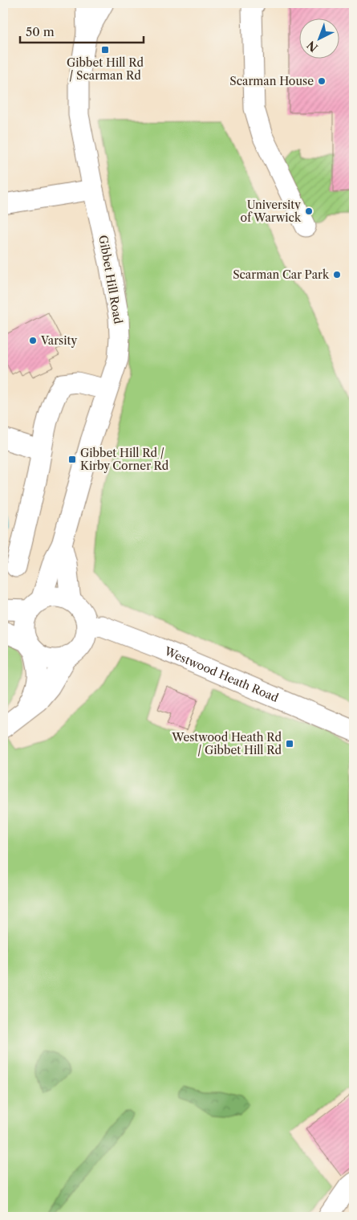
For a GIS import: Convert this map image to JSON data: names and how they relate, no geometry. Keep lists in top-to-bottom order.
{
  "streets": {
    "street": ["Gibbet Hill Road", "Westwood Heath Road"]
  },
  "crossings": [
    ["Gibbet Hill Road", "Westwood Heath Road"]
  ],
  "places": {
    "transit": ["Gibbet Hill Rd / Scarman Rd", "Gibbet Hill Rd / Kirby Corner Rd", "Westwood Heath Rd / Gibbet Hill Rd"],
    "other": [
      "Scarman House",
      "University of Warwick",
      "Scarman Car Park",
      "Varsity"
    ]
  },
  "scale_bar": "50 m",
  "north": "bottom left"
}
